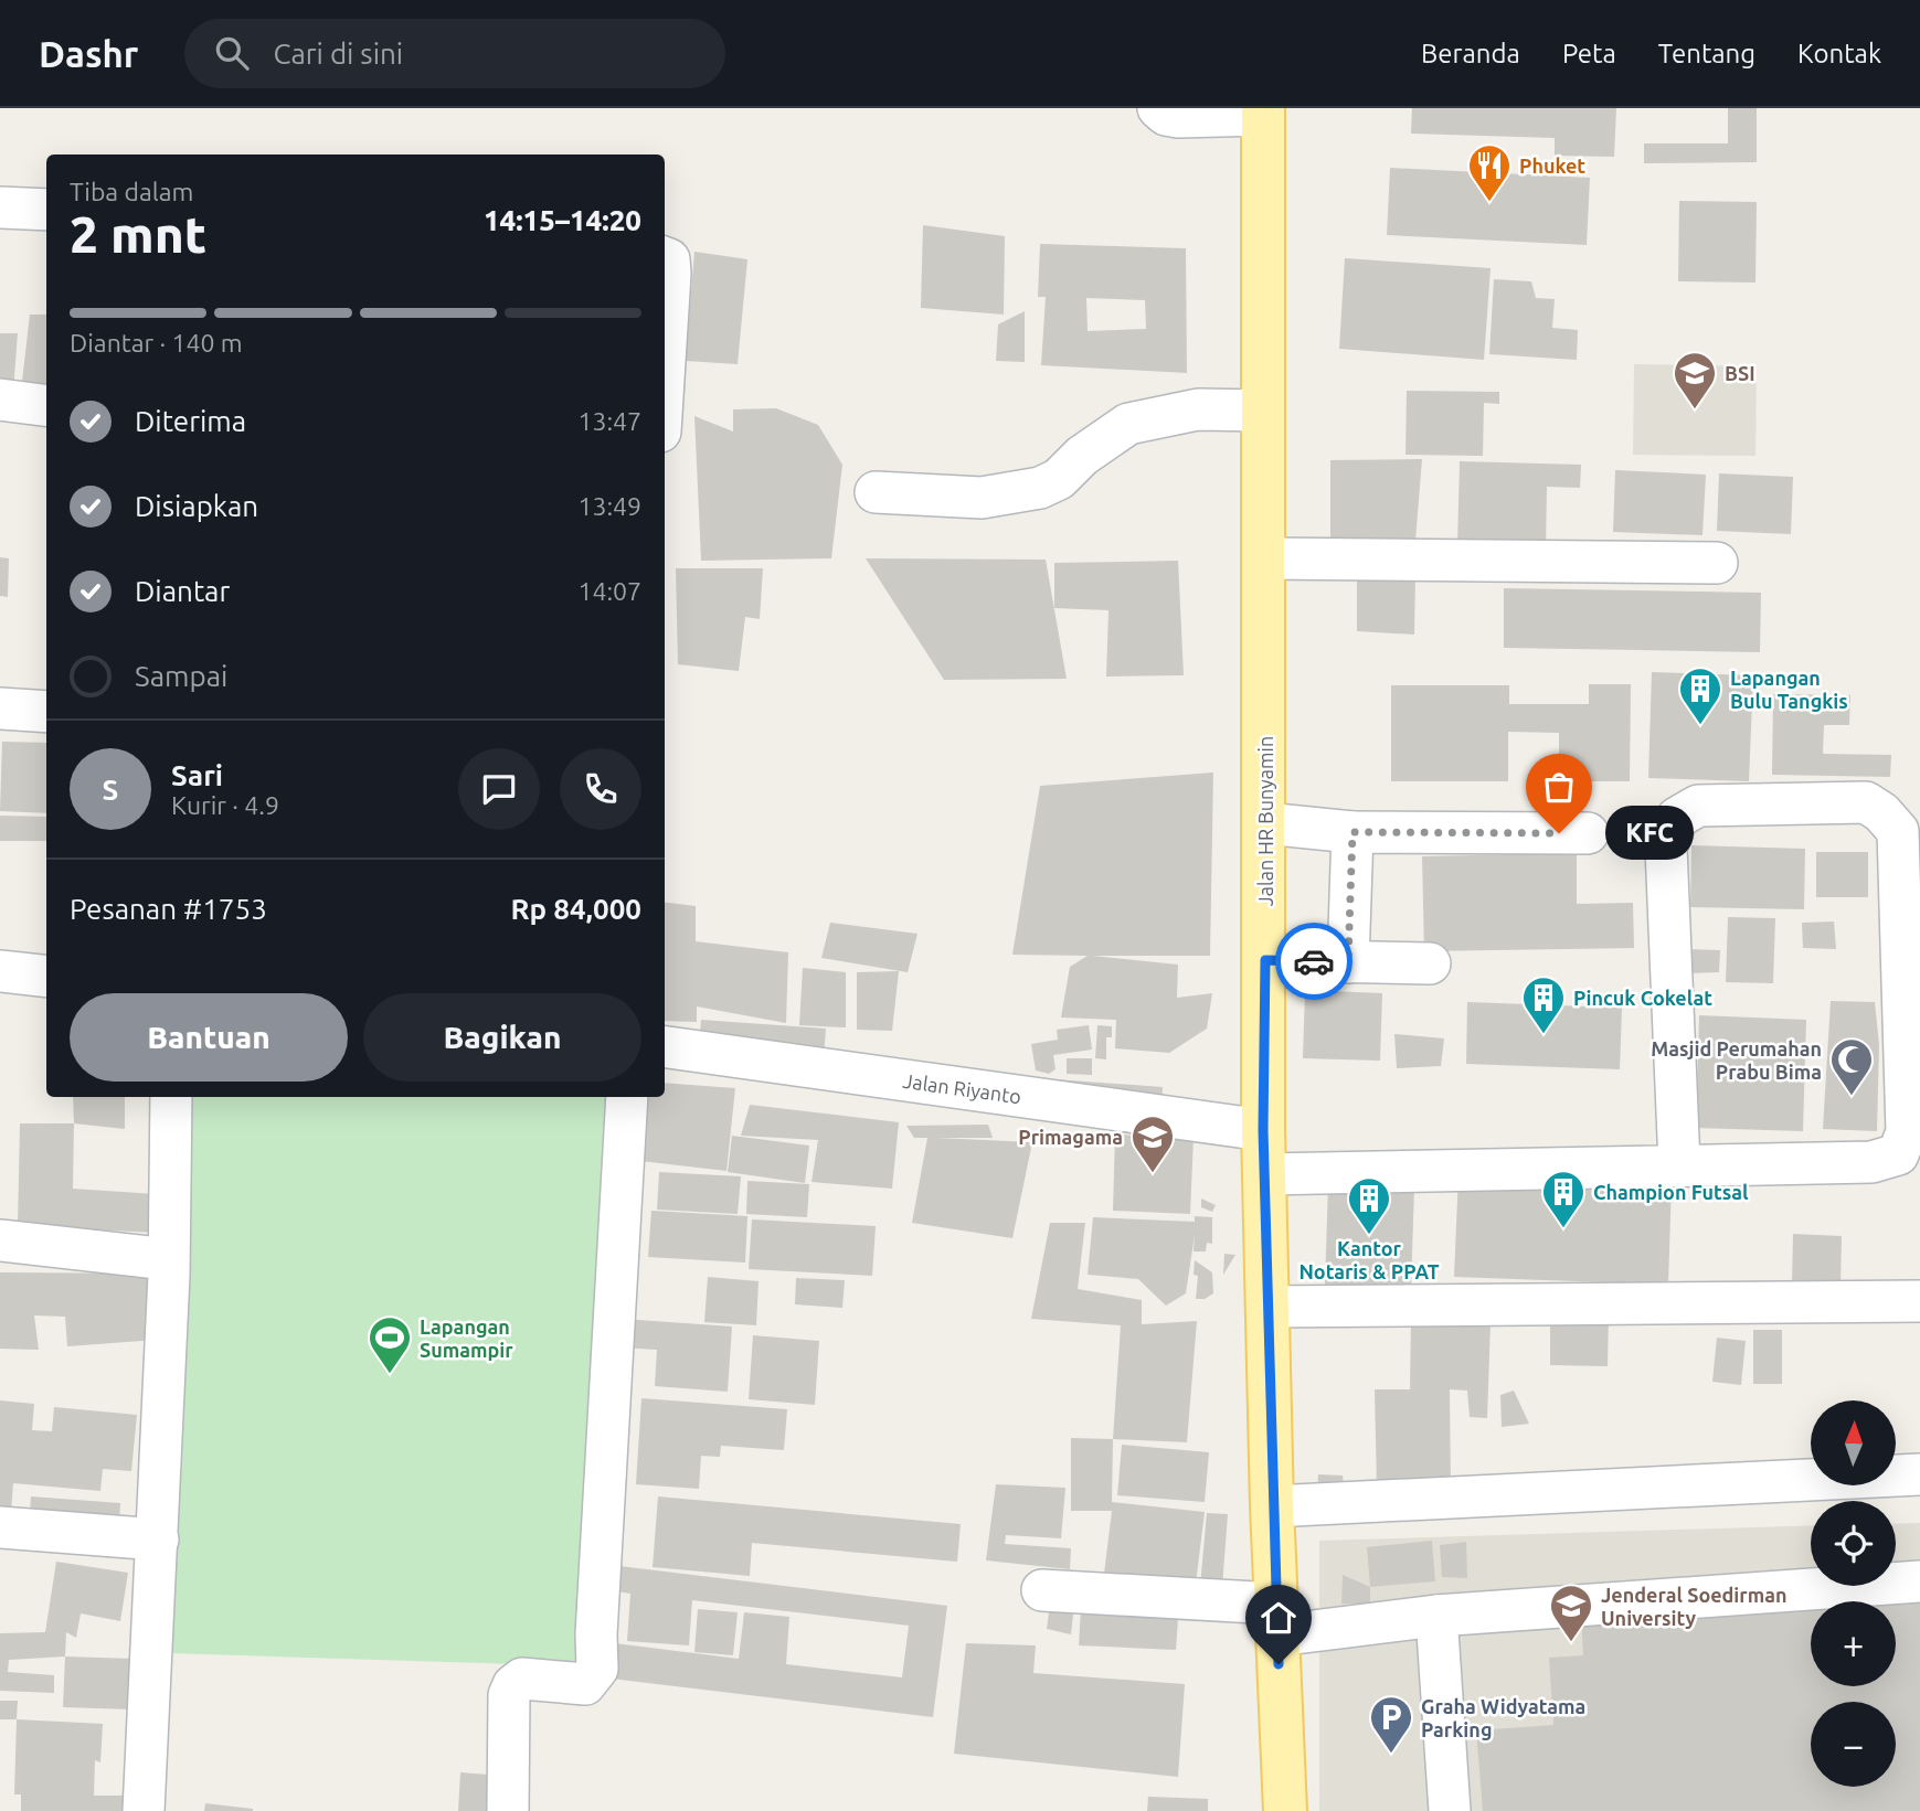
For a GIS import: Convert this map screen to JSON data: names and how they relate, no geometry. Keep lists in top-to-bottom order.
{
  "streets": {
    "main road": ["Jalan HR Bunyamin"],
    "street": ["Jalan Riyanto"]
  },
  "crossings": [
    ["Jalan HR Bunyamin", "Jalan Riyanto"]
  ],
  "places": {
    "restaurant": ["Phuket"],
    "school or university": ["BSI", "Primagama", "Jenderal Soedirman University"],
    "building": [
      "Lapangan Bulu Tangkis",
      "Pincuk Cokelat",
      "Champion Futsal",
      "Kantor Notaris & PPAT"
    ],
    "other": ["KFC"],
    "mosque": ["Masjid Perumahan Prabu Bima"],
    "sports": ["Lapangan Sumampir"],
    "parking": ["Graha Widyatama Parking"]
  },
  "north": "top",
  "page": {
    "header": "Dashr",
    "search": "Cari di sini",
    "nav": [
      "Beranda",
      "Peta",
      "Tentang",
      "Kontak"
    ],
    "heading": ["2 mnt", "Tiba dalam", "14:15–14:20"],
    "panel": [
      "Sari",
      "Kurir · 4.9",
      "Pesanan #1753",
      "Rp 84,000"
    ],
    "bar": "Diantar · 140 m",
    "list": [
      ["Diterima", "13:47"],
      ["Disiapkan", "13:49"],
      ["Diantar", "14:07"],
      "Sampai"
    ],
    "round": "S",
    "bubble": "KFC",
    "buttons": ["Bantuan", "Bagikan"],
    "map_buttons": ["+", "−"]
  }
}
